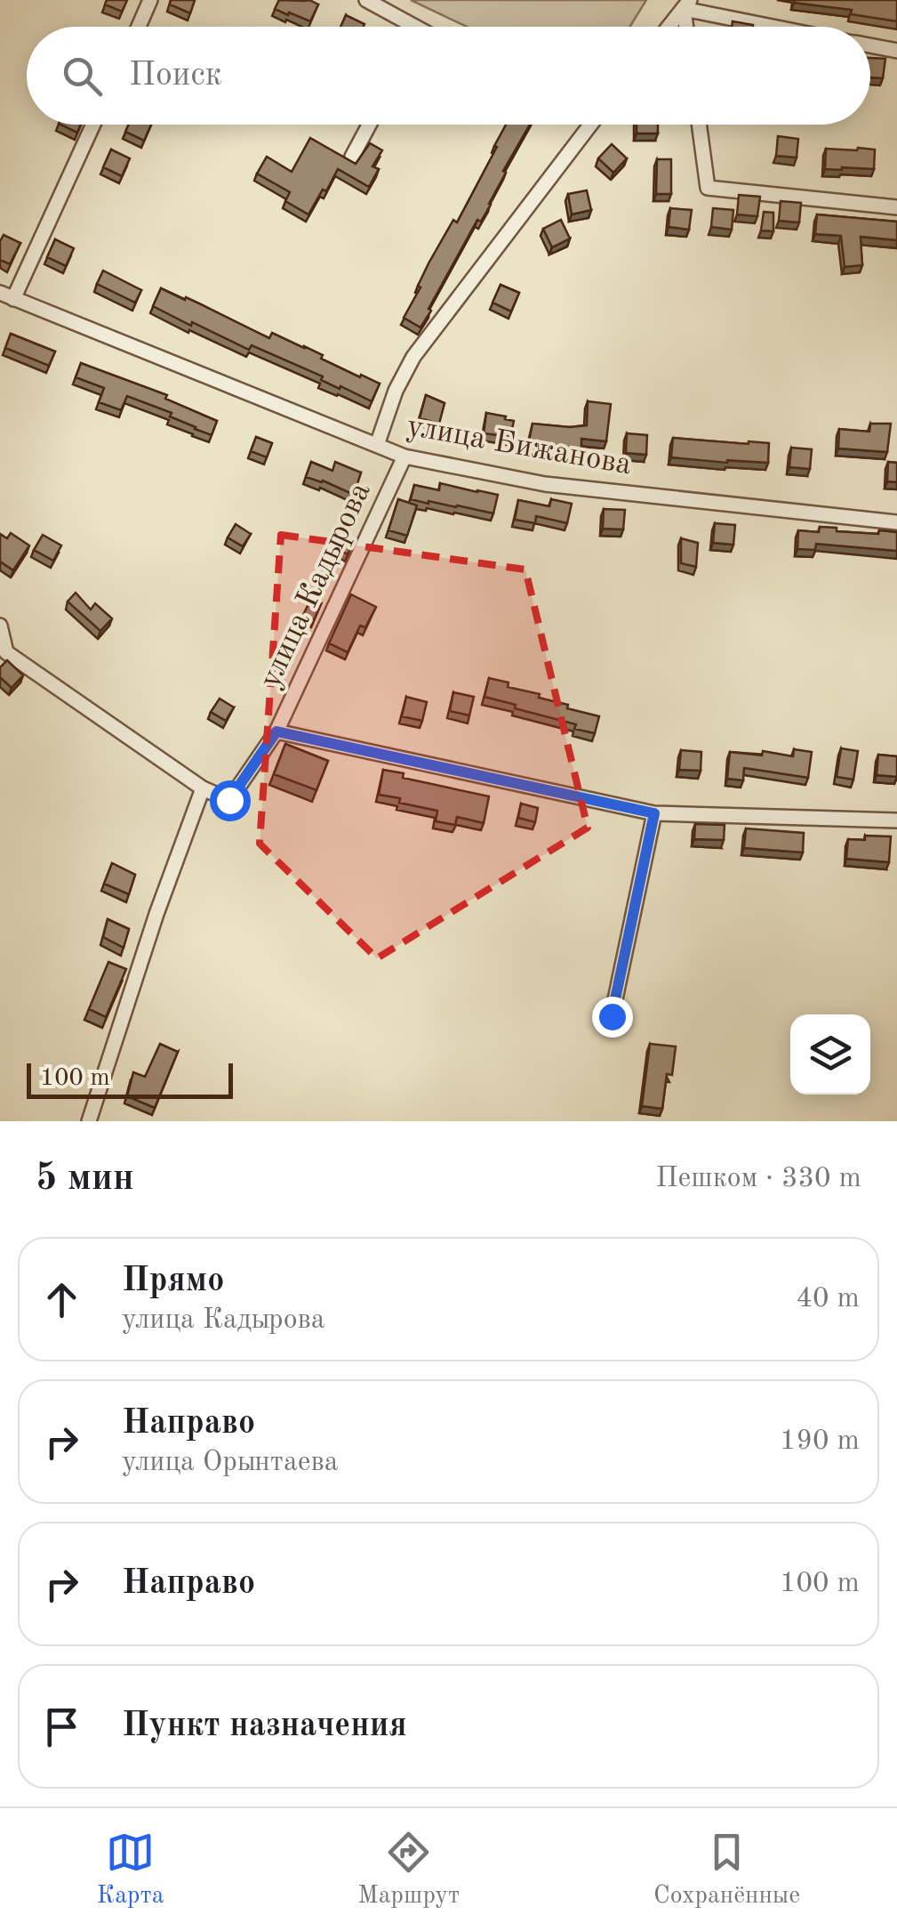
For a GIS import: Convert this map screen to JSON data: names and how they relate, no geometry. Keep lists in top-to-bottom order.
{
  "streets": {
    "street": ["улица Бижанова", "улица Кадырова"]
  },
  "crossings": [
    ["улица Бижанова", "улица Кадырова"]
  ],
  "scale_bar": "100 m",
  "page": {
    "search": "Поиск",
    "scale": "100 m",
    "heading": ["5 мин", "Пешком · 330 m"],
    "list": [
      ["Прямо", "улица Кадырова", "40 m"],
      ["Направо", "улица Орынтаева", "190 m"],
      ["Направо", "100 m"],
      "Пункт назначения"
    ],
    "nav": ["Карта", "Маршрут", "Сохранённые"]
  }
}
